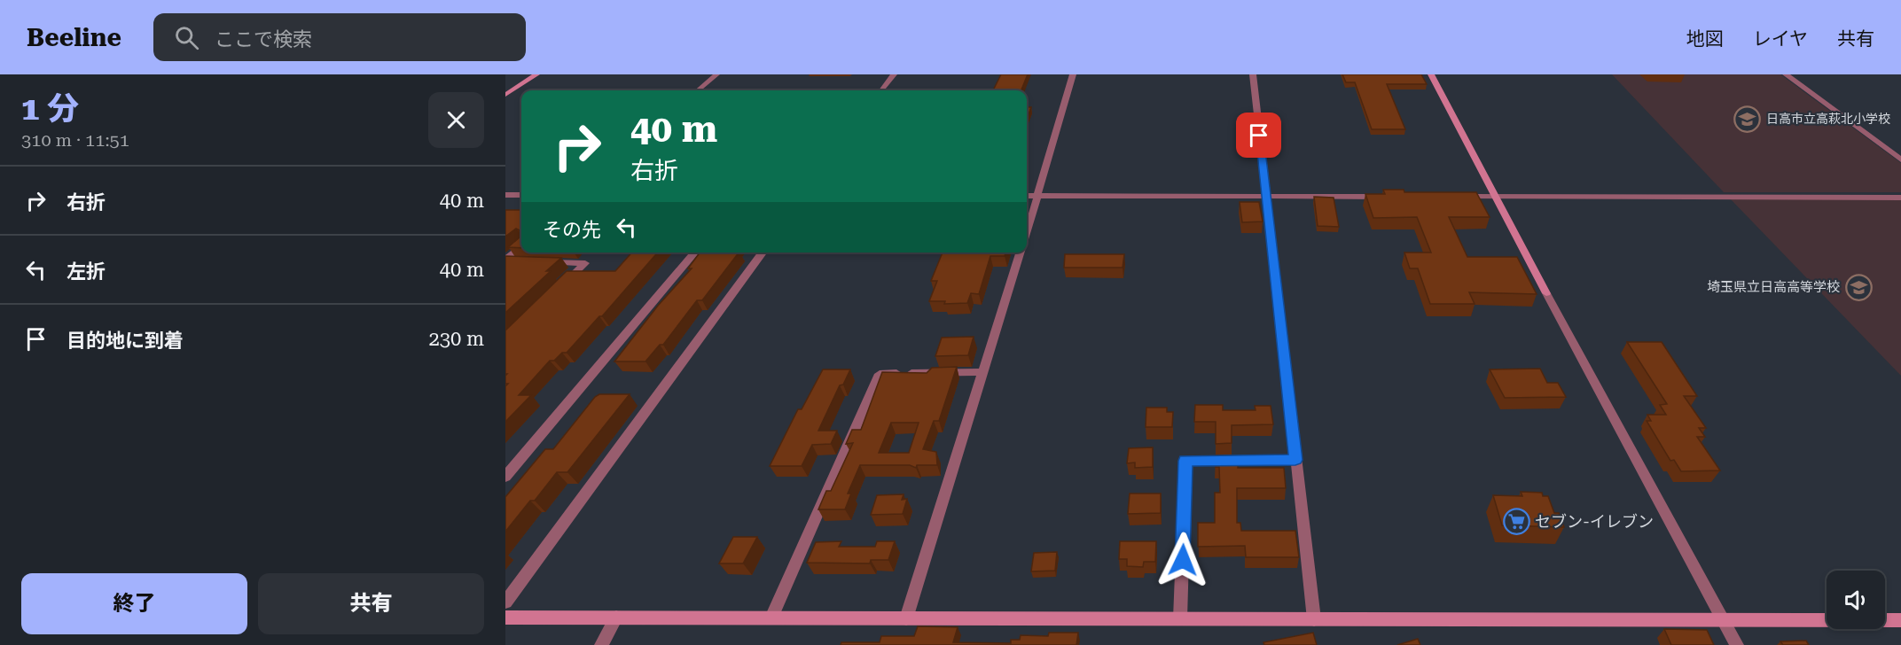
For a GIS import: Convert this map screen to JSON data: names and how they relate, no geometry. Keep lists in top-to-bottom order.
{
  "places": {
    "school or university": ["日高市立高萩北小学校", "埼玉県立日高高等学校"],
    "supermarket": ["セブン-イレブン"]
  },
  "page": {
    "header": "Beeline",
    "search": "ここで検索",
    "nav": ["地図", "レイヤ", "共有"],
    "heading": ["1 分", "310 m · 11:51"],
    "turn": ["40 m", "右折"],
    "list": [
      {
        "name": "右折",
        "value": "40 m"
      },
      {
        "name": "左折",
        "value": "40 m"
      },
      {
        "name": "目的地に到着",
        "value": "230 m"
      }
    ],
    "then": "その先",
    "buttons": ["終了", "共有"]
  }
}
